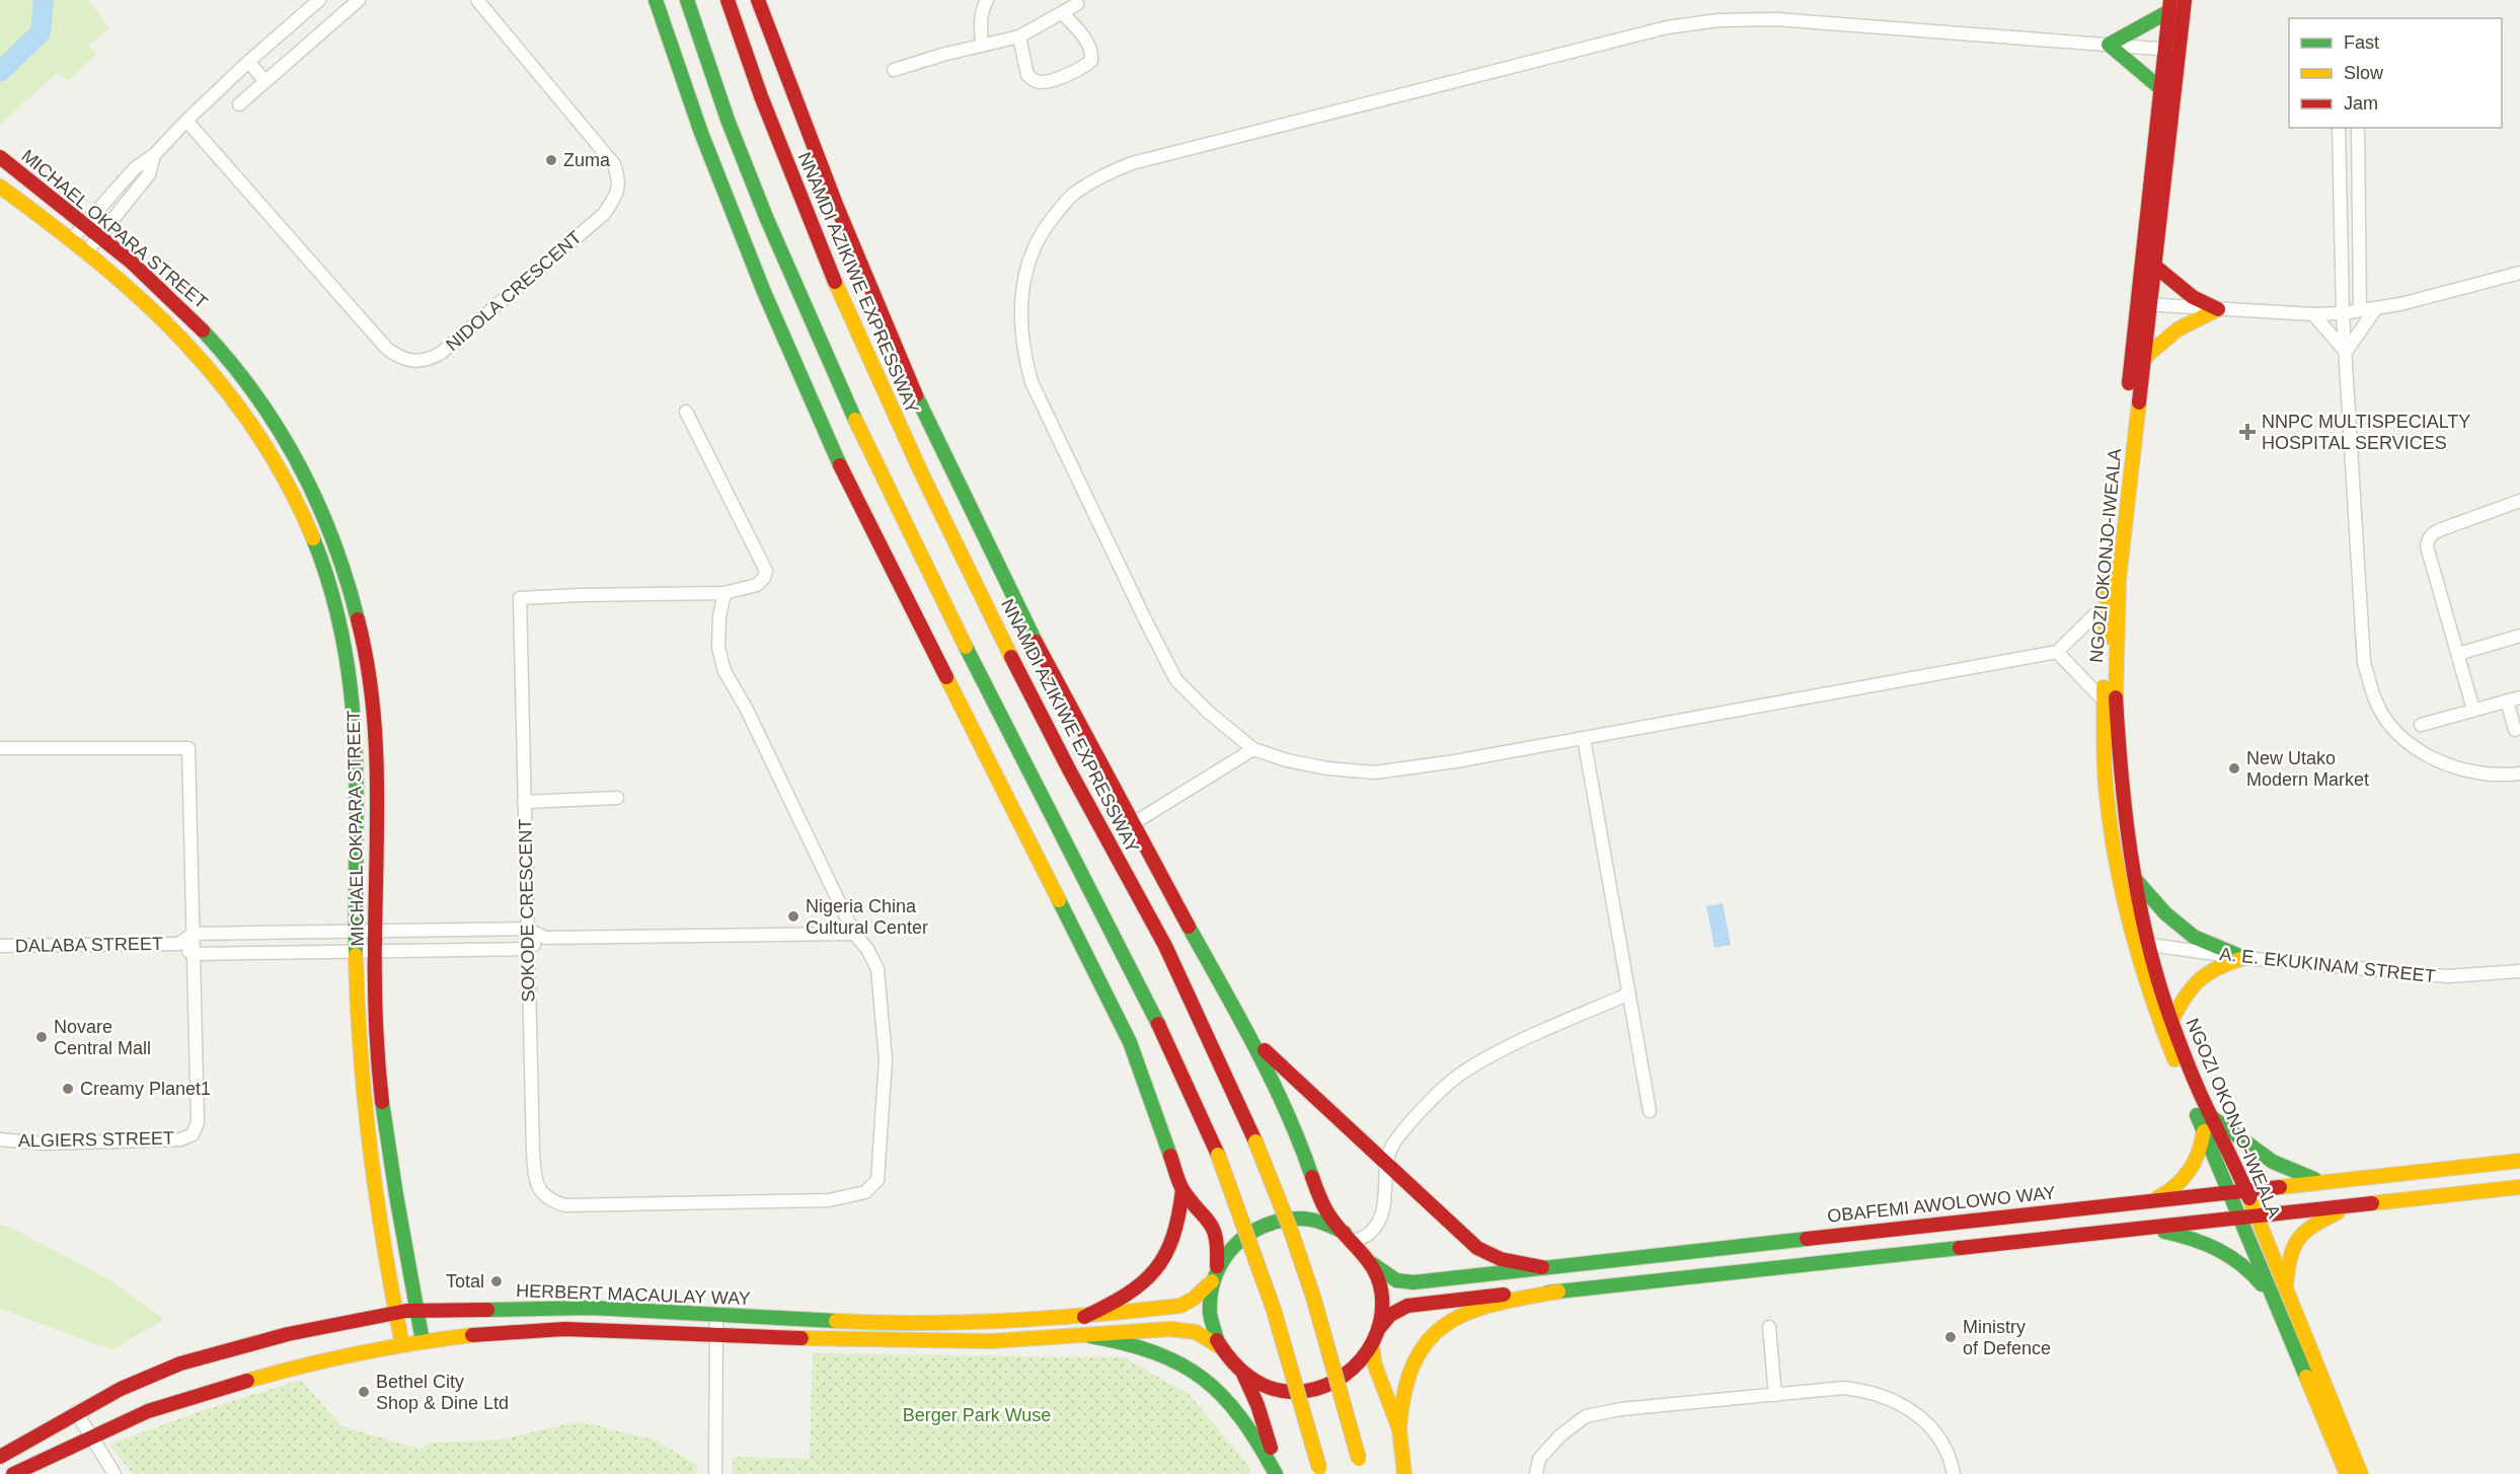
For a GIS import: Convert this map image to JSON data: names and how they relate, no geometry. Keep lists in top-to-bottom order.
{
  "streets": {
    "main road": [
      "MICHAEL OKPARA STREET",
      "NNAMDI AZIKIWE EXPRESSWAY",
      "NGOZI OKONJO-IWEALA",
      "OBAFEMI AWOLOWO WAY",
      "HERBERT MACAULAY WAY"
    ],
    "street": [
      "NIDOLA CRESCENT",
      "SOKODE CRESCENT",
      "DALABA STREET",
      "A. E. EKUKINAM STREET",
      "ALGIERS STREET"
    ]
  },
  "crossings": [
    ["MICHAEL OKPARA STREET", "HERBERT MACAULAY WAY"],
    ["NNAMDI AZIKIWE EXPRESSWAY", "OBAFEMI AWOLOWO WAY"],
    ["NNAMDI AZIKIWE EXPRESSWAY", "HERBERT MACAULAY WAY"],
    ["NGOZI OKONJO-IWEALA", "A. E. EKUKINAM STREET"],
    ["NGOZI OKONJO-IWEALA", "OBAFEMI AWOLOWO WAY"],
    ["OBAFEMI AWOLOWO WAY", "HERBERT MACAULAY WAY"]
  ],
  "parks": ["Berger Park Wuse"],
  "places": {
    "other": [
      "Zuma",
      "New Utako Modern Market",
      "Nigeria China Cultural Center",
      "Novare Central Mall",
      "Creamy Planet1",
      "Total",
      "Ministry of Defence",
      "Bethel City Shop & Dine Ltd"
    ],
    "health": ["NNPC MULTISPECIALTY HOSPITAL SERVICES"]
  },
  "legend": ["Fast", "Slow", "Jam"]
}
